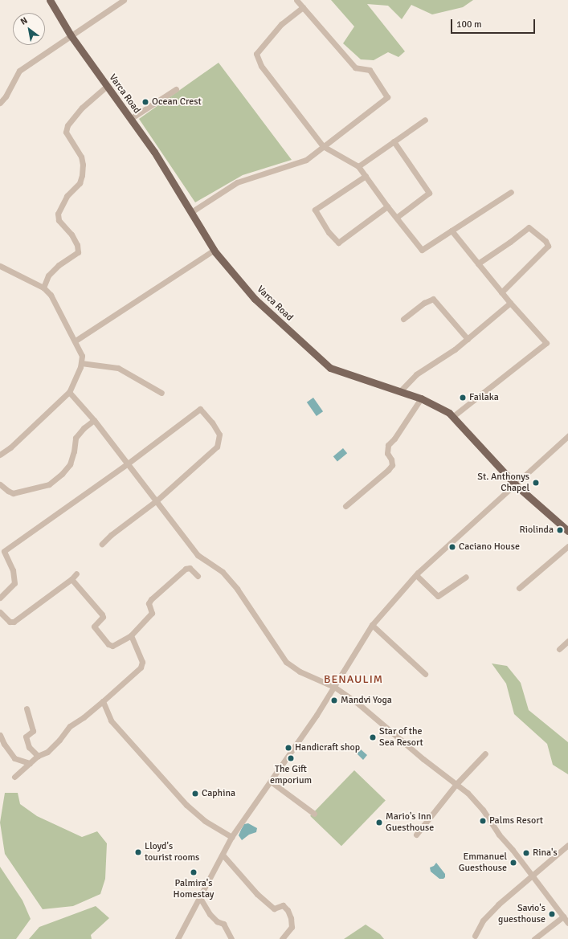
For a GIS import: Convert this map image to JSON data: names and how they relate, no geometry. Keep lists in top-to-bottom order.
{
  "streets": {
    "main road": ["Varca Road"]
  },
  "districts": ["BENAULIM"],
  "places": [
    "Ocean Crest",
    "Failaka",
    "St. Anthonys Chapel",
    "Riolinda",
    "Caciano House",
    "Mandvi Yoga",
    "Star of the Sea Resort",
    "Handicraft shop",
    "The Gift emporium",
    "Caphina",
    "Palms Resort",
    "Mario's Inn Guesthouse",
    "Lloyd's tourist rooms",
    "Rina's",
    "Emmanuel Guesthouse",
    "Palmira's Homestay",
    "Savio's guesthouse"
  ],
  "scale_bar": "100 m",
  "north": "top left"
}
